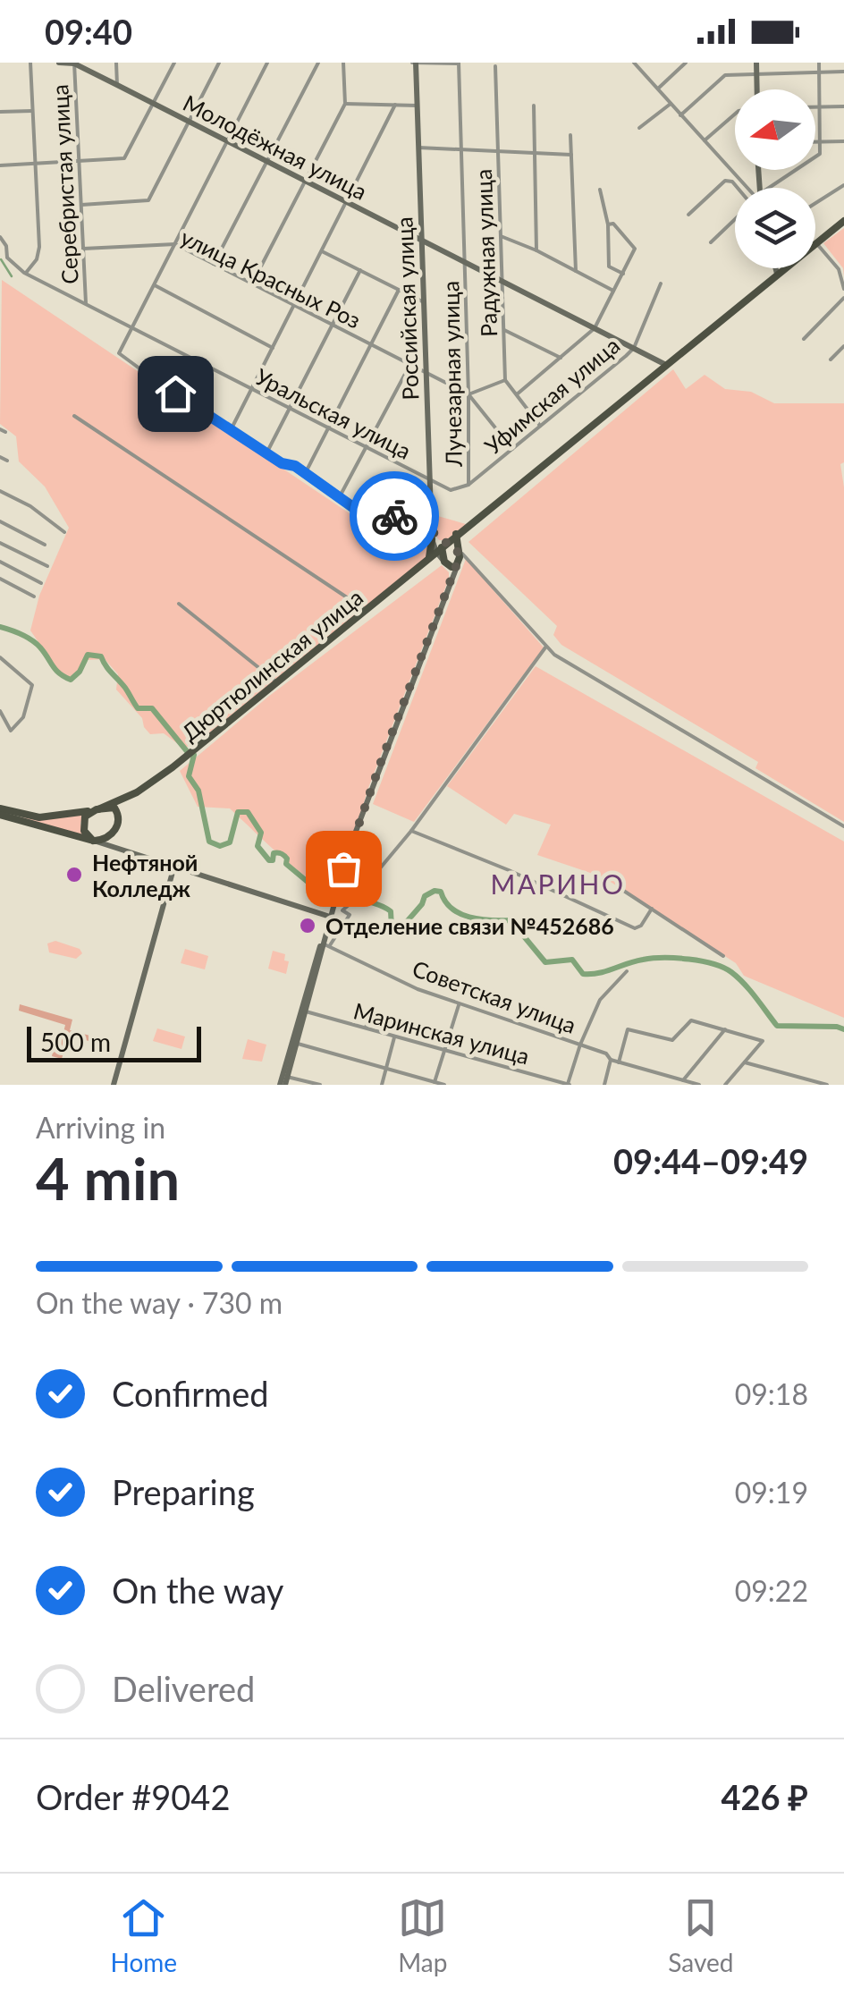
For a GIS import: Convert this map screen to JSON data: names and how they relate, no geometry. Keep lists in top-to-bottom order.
{
  "streets": {
    "main road": ["Молодёжная улица", "Российская улица", "Дюртюлинская улица"],
    "street": [
      "Серебристая улица",
      "Радужная улица",
      "улица Красных Роз",
      "Лучезарная улица",
      "Уфимская улица",
      "Уральская улица",
      "Советская улица",
      "Маринская улица"
    ]
  },
  "crossings": [
    ["Молодёжная улица", "Серебристая улица"],
    ["Молодёжная улица", "Радужная улица"],
    ["Молодёжная улица", "Российская улица"],
    ["Молодёжная улица", "Лучезарная улица"],
    ["Молодёжная улица", "Уфимская улица"],
    ["Молодёжная улица", "Дюртюлинская улица"],
    ["Серебристая улица", "улица Красных Роз"],
    ["Серебристая улица", "Уральская улица"],
    ["улица Красных Роз", "Российская улица"],
    ["улица Красных Роз", "Лучезарная улица"],
    ["улица Красных Роз", "Уфимская улица"],
    ["Российская улица", "Уральская улица"],
    ["Российская улица", "Дюртюлинская улица"],
    ["Лучезарная улица", "Уфимская улица"]
  ],
  "districts": ["МАРИНО"],
  "places": ["Нефтяной Колледж", "Отделение связи №452686"],
  "scale_bar": "500 m",
  "north": "left",
  "page": {
    "status": "09:40",
    "scale": "500 m",
    "heading": ["4 min", "Arriving in", "09:44–09:49"],
    "panel": ["Order #9042", "426 ₽"],
    "bar": "On the way · 730 m",
    "list": [
      ["Confirmed", "09:18"],
      ["Preparing", "09:19"],
      ["On the way", "09:22"],
      "Delivered"
    ],
    "tabs": ["Home", "Map", "Saved"]
  }
}
